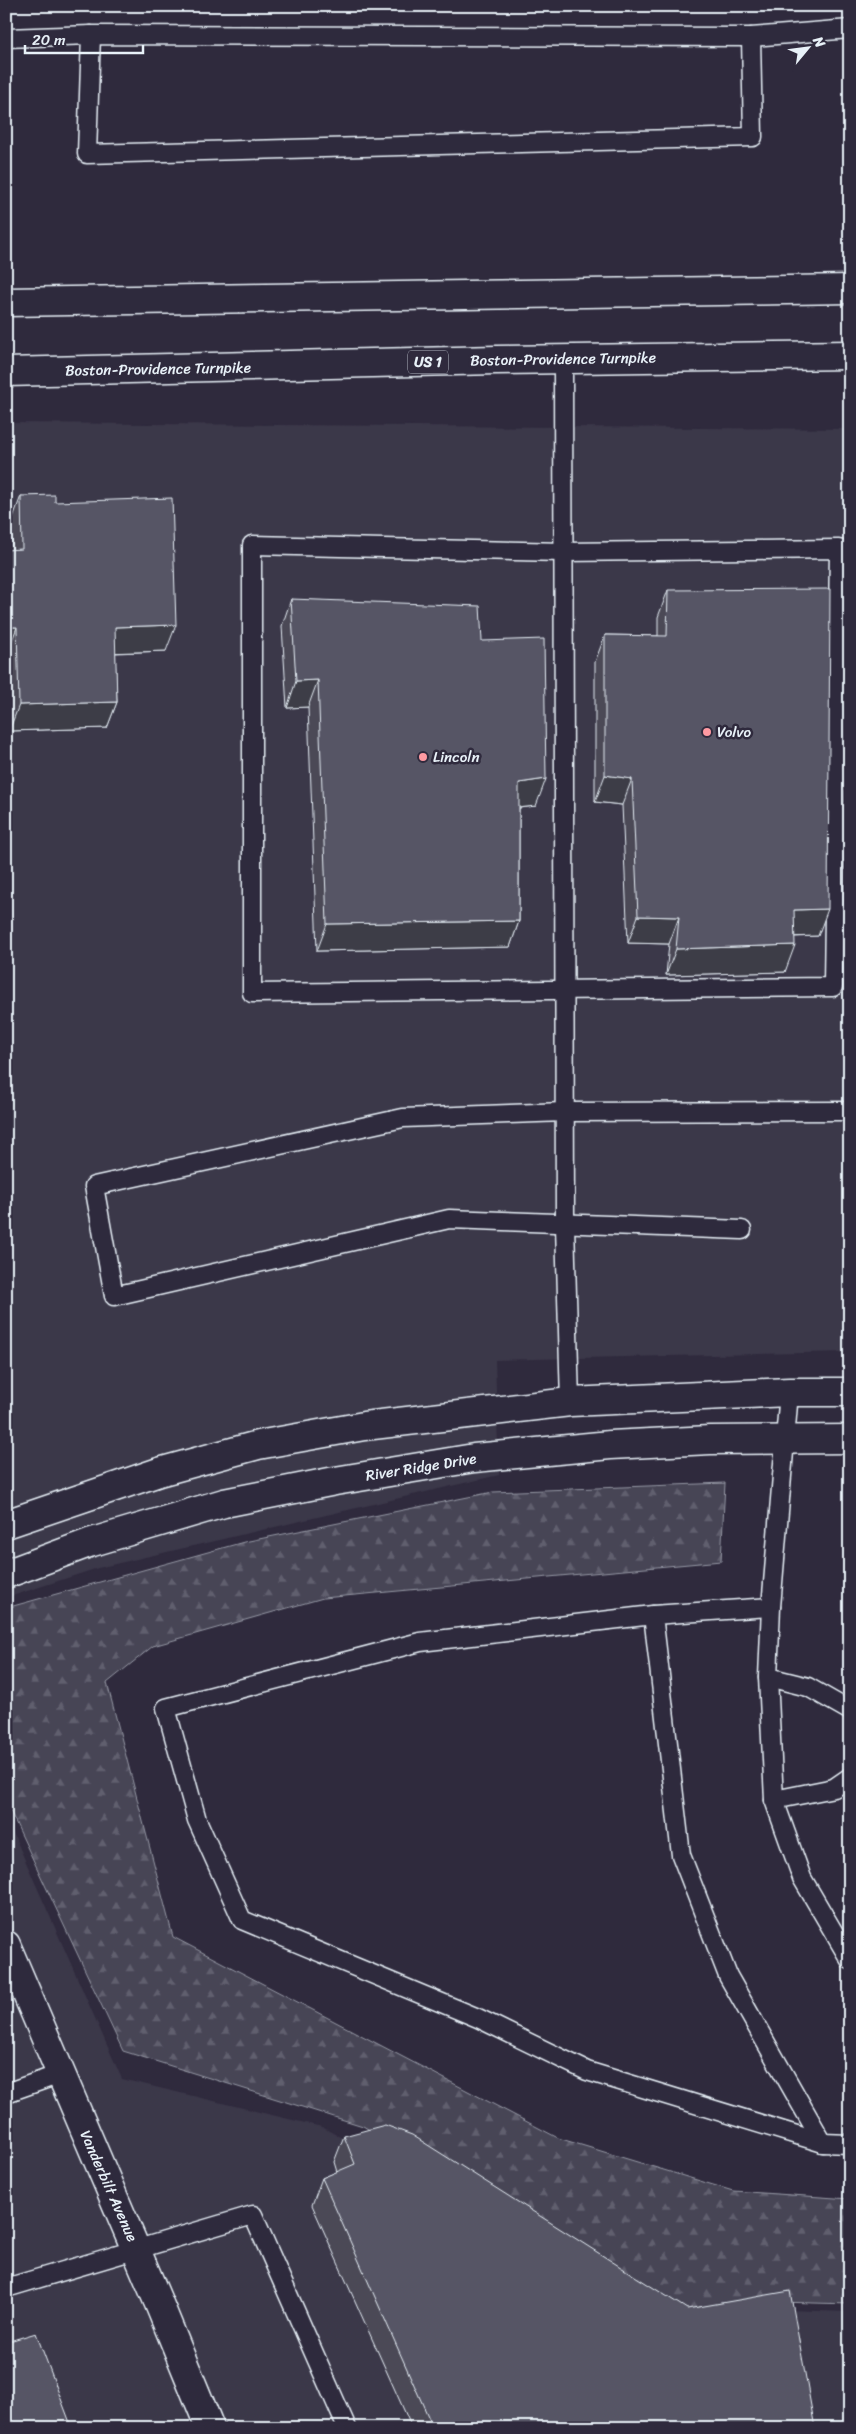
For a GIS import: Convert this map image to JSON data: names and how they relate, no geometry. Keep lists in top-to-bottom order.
{
  "streets": {
    "street": [
      "Boston-Providence Turnpike",
      "US 1",
      "River Ridge Drive",
      "Vanderbilt Avenue"
    ]
  },
  "places": ["Volvo", "Lincoln"],
  "scale_bar": "20 m",
  "north": "top right"
}
